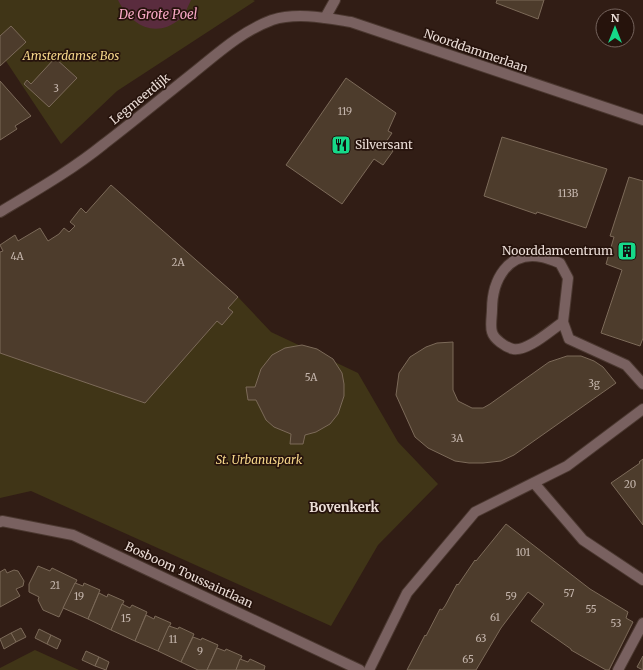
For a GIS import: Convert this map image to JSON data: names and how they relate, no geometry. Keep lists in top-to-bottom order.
{
  "streets": {
    "street": ["Noorddammerlaan", "Legmeerdijk", "Bosboom Toussaintlaan"]
  },
  "crossings": [
    ["Noorddammerlaan", "Legmeerdijk"]
  ],
  "districts": ["Bovenkerk"],
  "water": ["De Grote Poel"],
  "parks": ["Amsterdamse Bos", "St. Urbanuspark"],
  "places": {
    "restaurant": ["Silversant"],
    "building": ["Noorddamcentrum"]
  },
  "house_numbers": [
    "3",
    "119",
    "113B",
    "4A",
    "2A",
    "5A",
    "3g",
    "3A",
    "20",
    "101",
    "21",
    "57",
    "19",
    "59",
    "55",
    "61",
    "15",
    "53",
    "63",
    "11",
    "9",
    "65"
  ],
  "north": "top"
}
